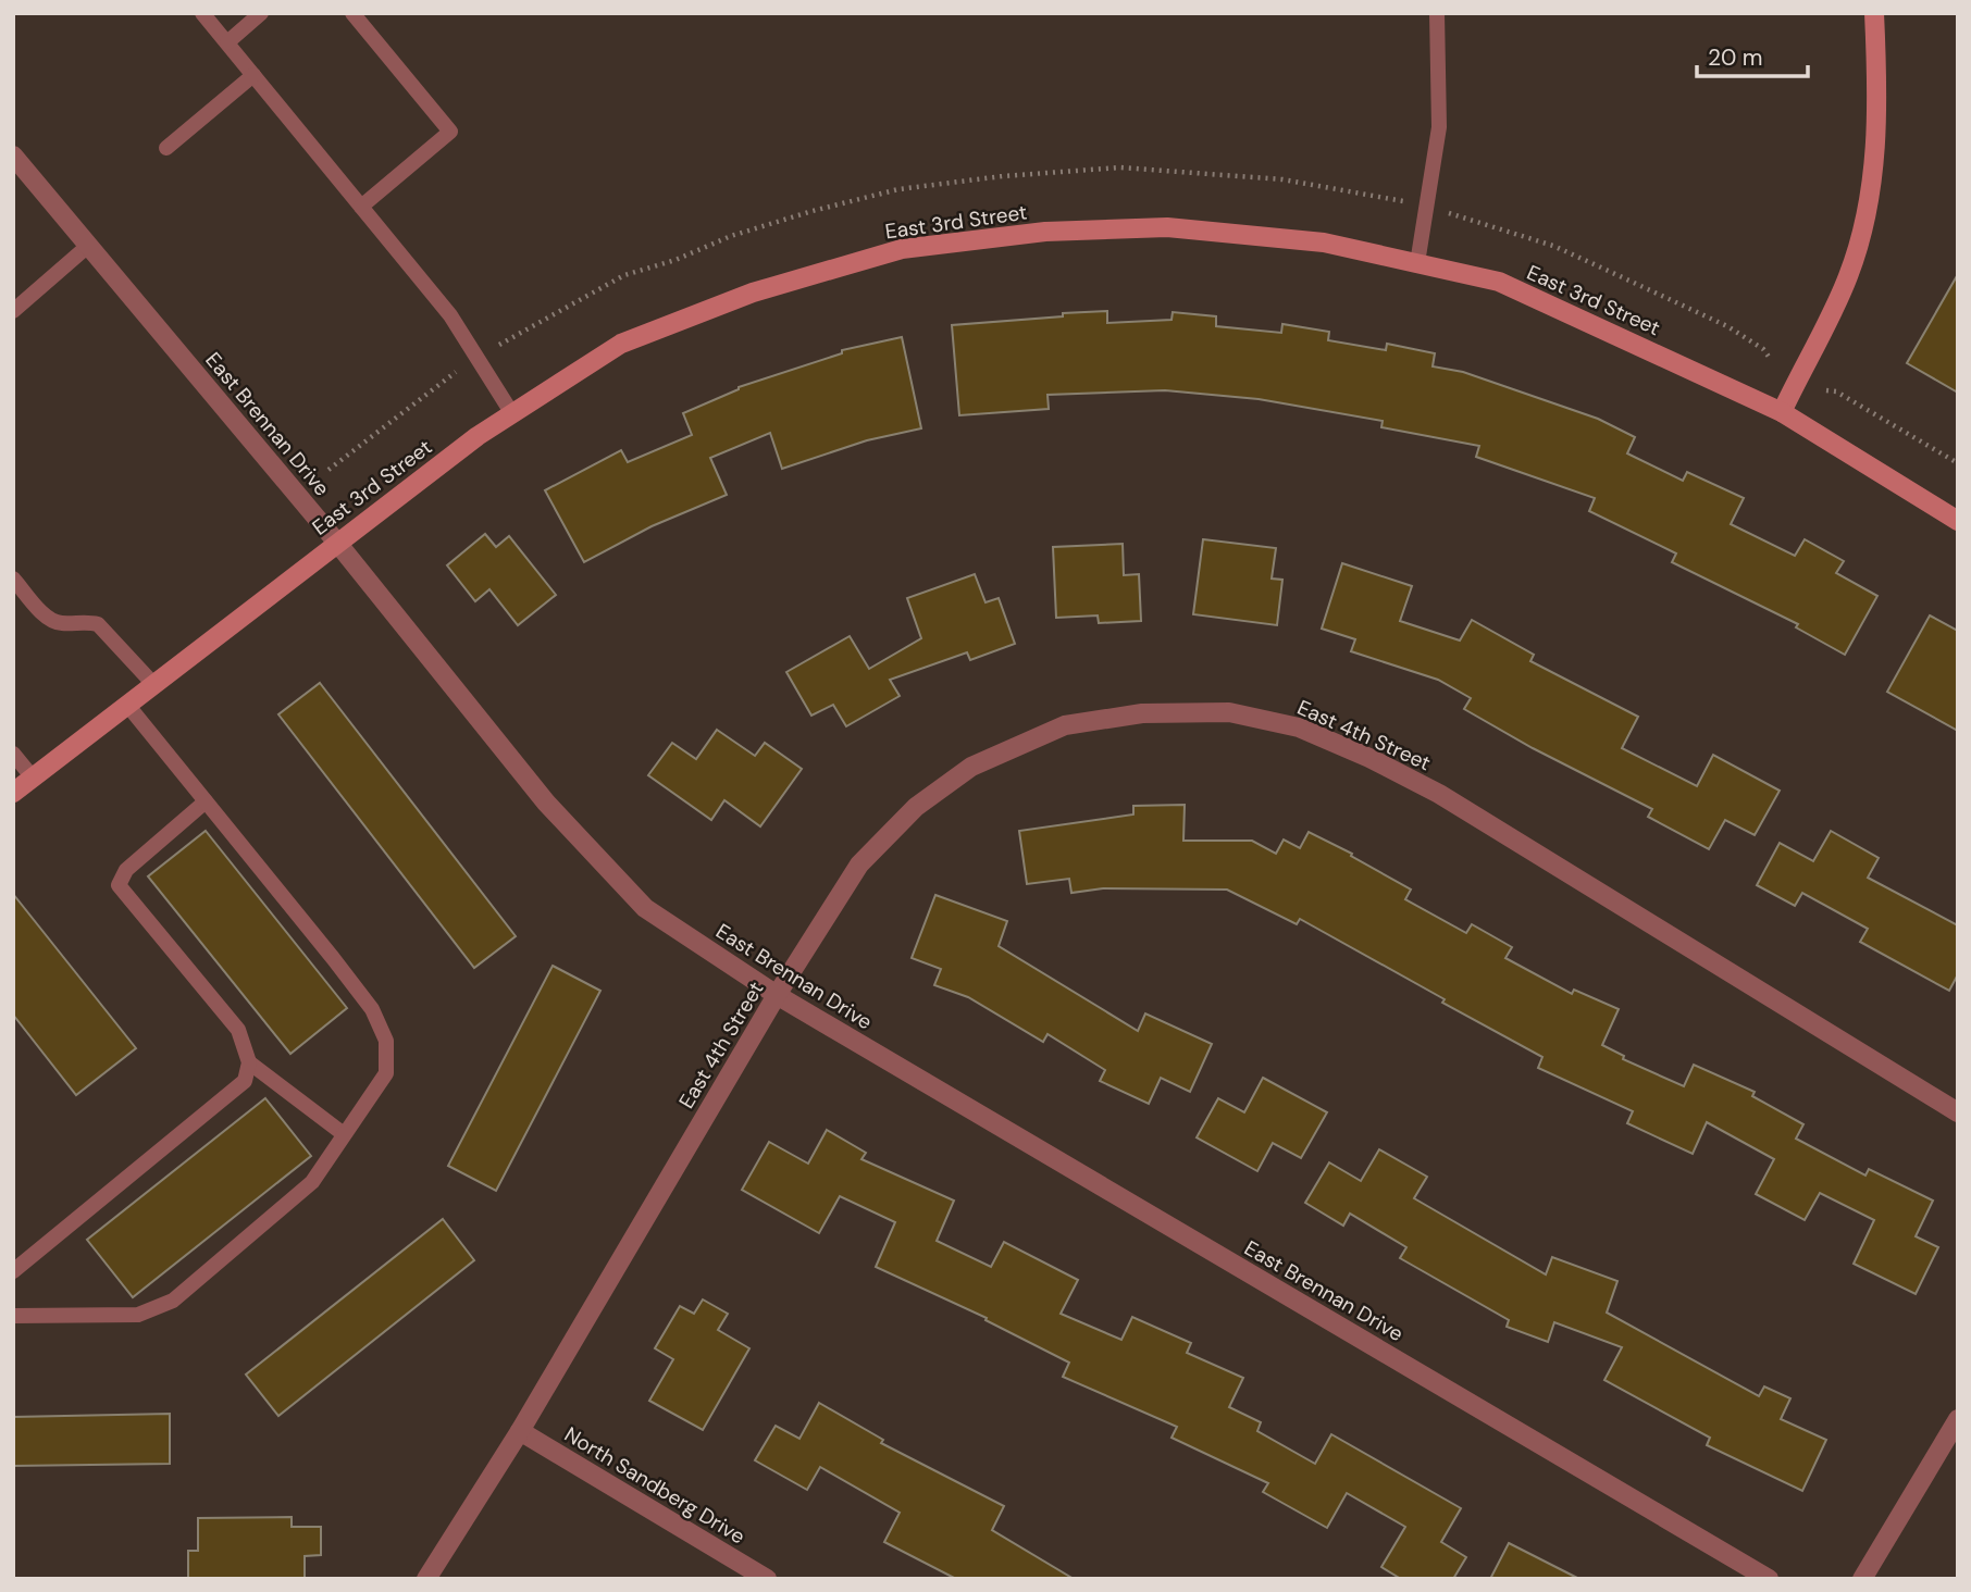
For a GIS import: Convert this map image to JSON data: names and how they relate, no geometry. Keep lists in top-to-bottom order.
{
  "streets": {
    "street": [
      "East 3rd Street",
      "East Brennan Drive",
      "East 4th Street",
      "North Sandberg Drive"
    ]
  },
  "crossings": [
    ["East 3rd Street", "East Brennan Drive"],
    ["East Brennan Drive", "East 4th Street"],
    ["East 4th Street", "North Sandberg Drive"]
  ],
  "scale_bar": "20 m"
}
